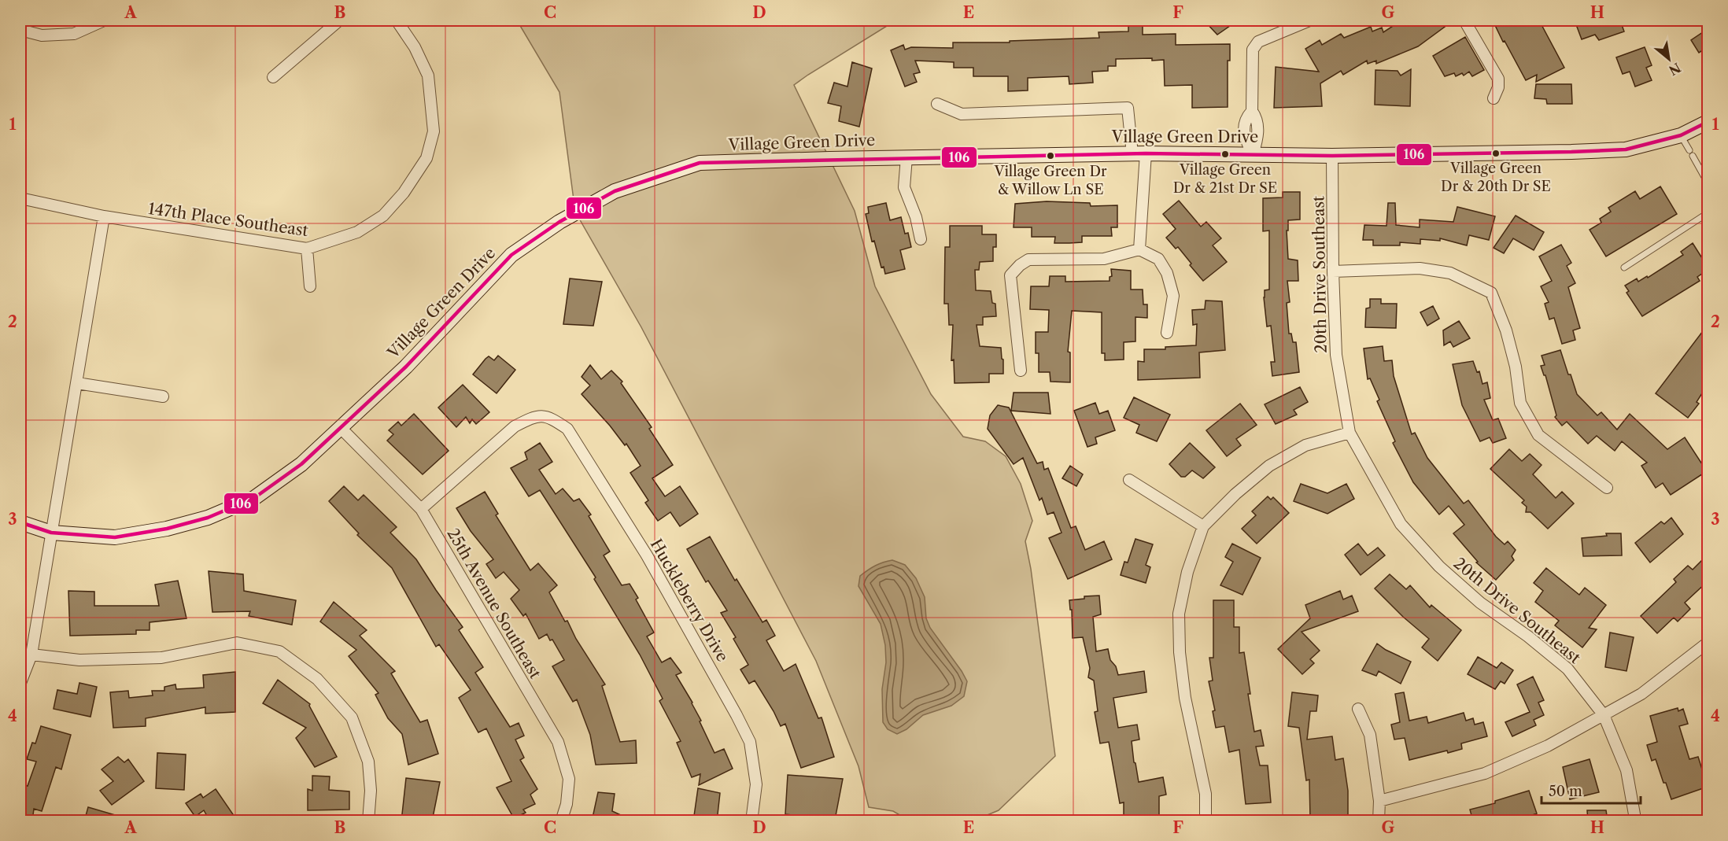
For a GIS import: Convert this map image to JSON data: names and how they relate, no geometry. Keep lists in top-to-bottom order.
{
  "streets": {
    "street": [
      "Village Green Drive",
      "147th Place Southeast",
      "20th Drive Southeast",
      "Huckleberry Drive",
      "25th Avenue Southeast"
    ]
  },
  "crossings": [
    ["Village Green Drive", "20th Drive Southeast"],
    ["Village Green Drive", "25th Avenue Southeast"],
    ["Huckleberry Drive", "25th Avenue Southeast"]
  ],
  "places": ["Village Green Dr & 20th Dr SE", "Village Green Dr & 21st Dr SE", "Village Green Dr & Willow Ln SE"],
  "lines": ["transit line 106"],
  "scale_bar": "50 m",
  "north": "bottom right",
  "grid": {
    "columns": [
      "A",
      "B",
      "C",
      "D",
      "E",
      "F",
      "G",
      "H"
    ],
    "rows": [
      "1",
      "2",
      "3",
      "4"
    ]
  }
}
